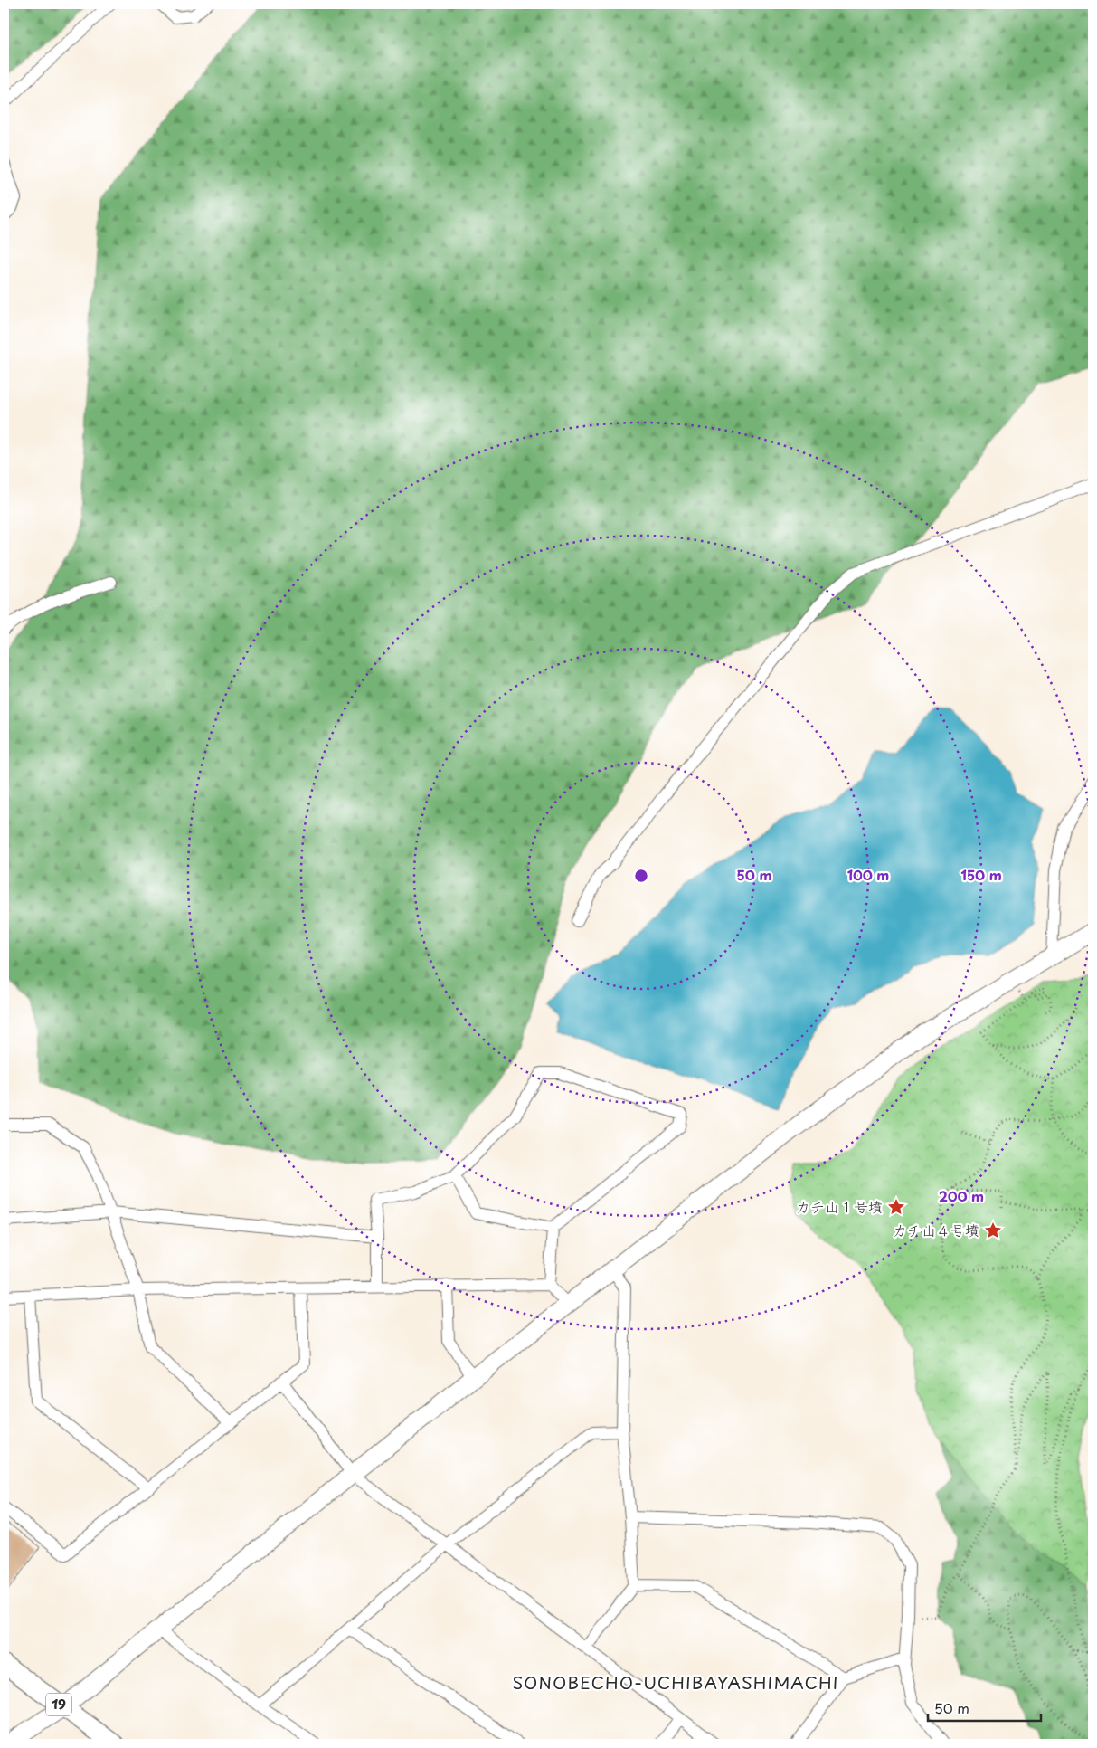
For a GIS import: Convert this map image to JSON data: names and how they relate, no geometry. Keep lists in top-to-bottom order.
{
  "streets": {
    "main road": ["19"]
  },
  "districts": ["SONOBECHO-UCHIBAYASHIMACHI"],
  "places": {
    "place": ["カチ山１号墳", "カチ山４号墳"]
  },
  "scale_bar": "50 m",
  "rings": [
    "50 m",
    "100 m",
    "150 m",
    "200 m"
  ]
}
